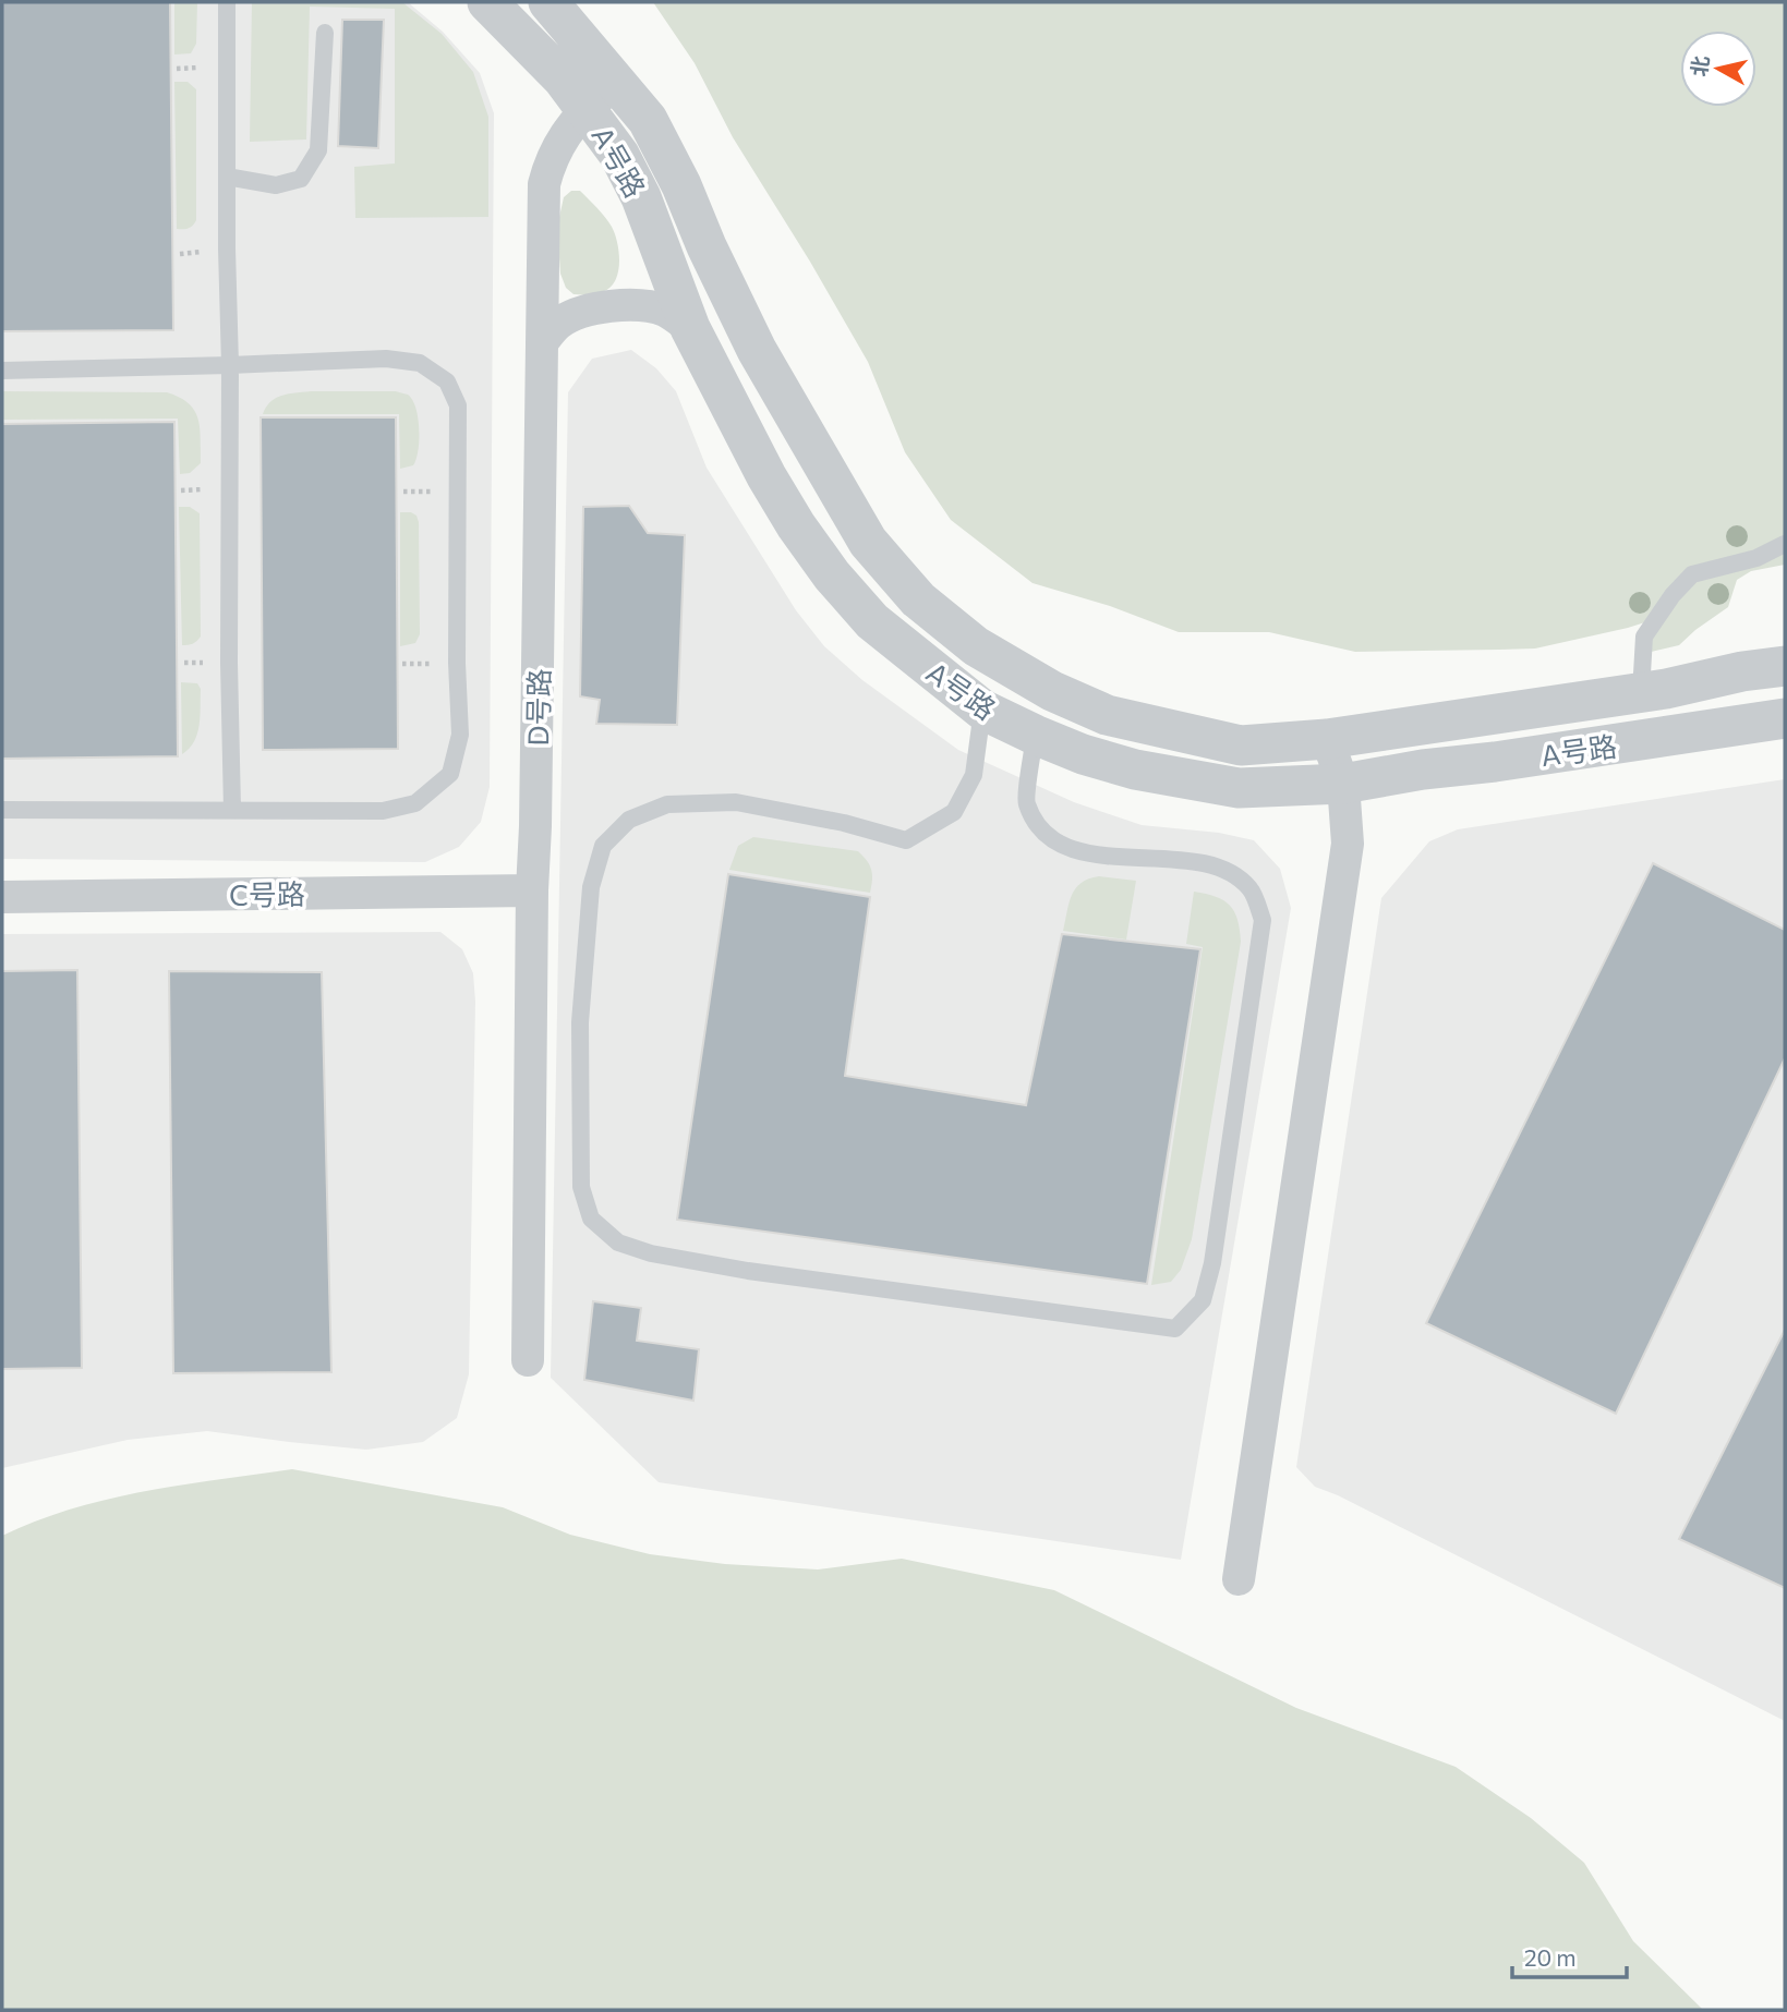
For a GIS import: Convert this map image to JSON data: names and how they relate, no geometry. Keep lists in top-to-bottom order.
{
  "streets": {
    "street": ["A号路", "D号路", "C号路"]
  },
  "crossings": [
    ["A号路", "D号路"],
    ["D号路", "C号路"]
  ],
  "scale_bar": "20 m",
  "north": "left"
}
